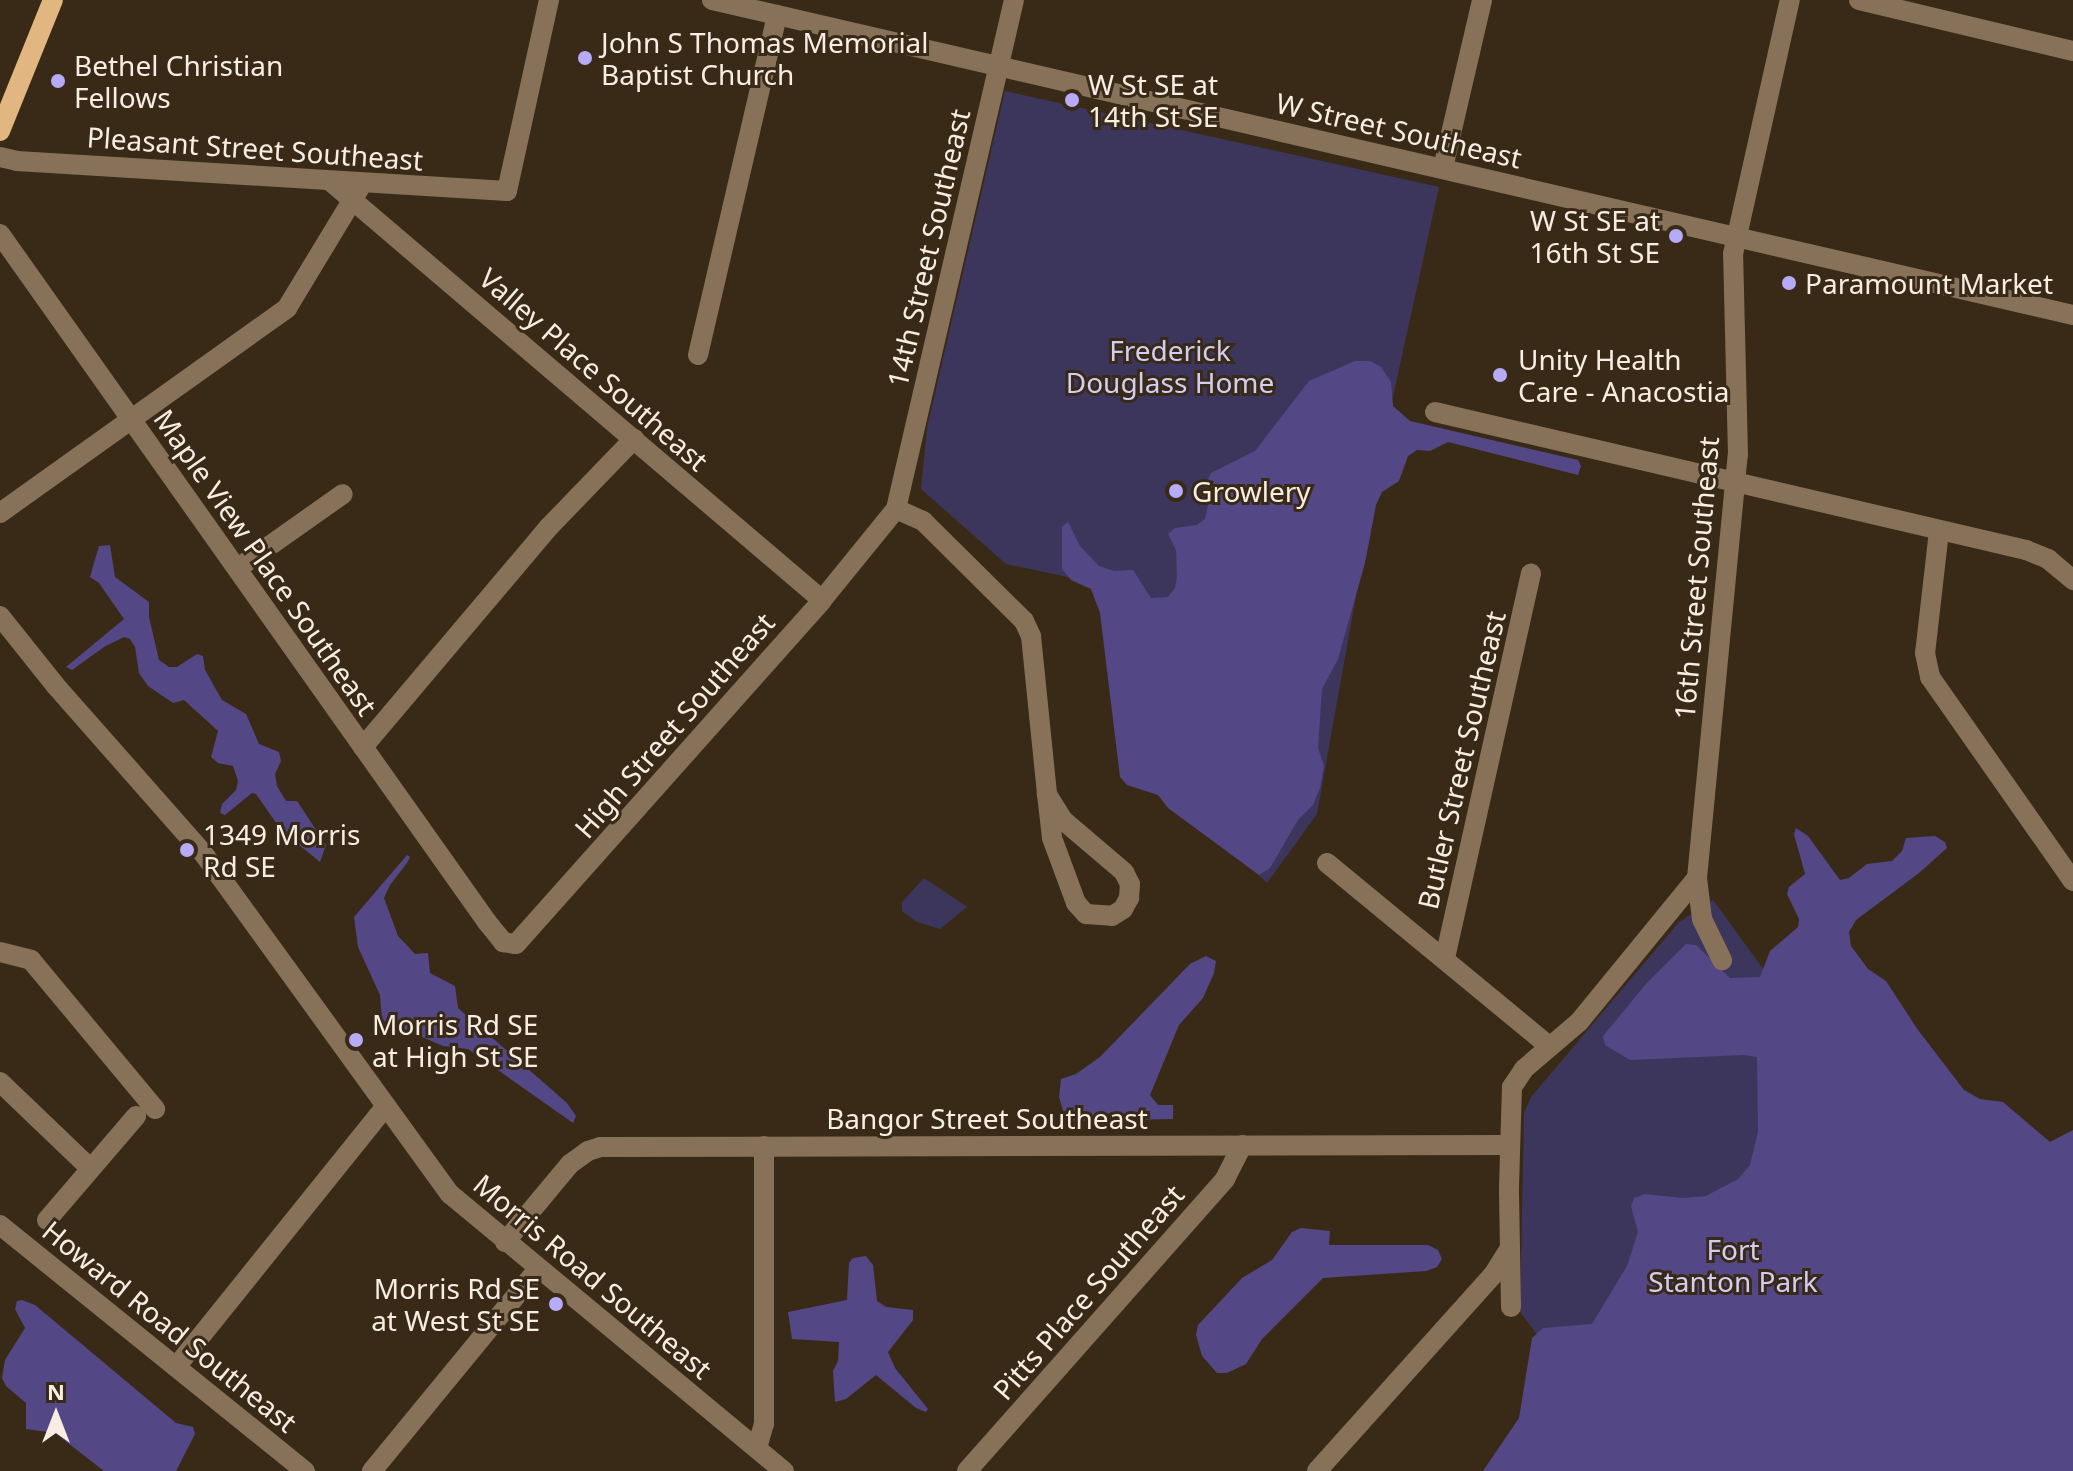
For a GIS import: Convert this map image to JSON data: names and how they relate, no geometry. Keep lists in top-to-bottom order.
{
  "streets": {
    "street": [
      "W Street Southeast",
      "Pleasant Street Southeast",
      "14th Street Southeast",
      "Valley Place Southeast",
      "Maple View Place Southeast",
      "16th Street Southeast",
      "High Street Southeast",
      "Butler Street Southeast",
      "Bangor Street Southeast",
      "Morris Road Southeast",
      "Pitts Place Southeast",
      "Howard Road Southeast"
    ]
  },
  "crossings": [
    ["W Street Southeast", "14th Street Southeast"],
    ["W Street Southeast", "16th Street Southeast"],
    ["Pleasant Street Southeast", "Valley Place Southeast"],
    ["14th Street Southeast", "High Street Southeast"],
    ["Valley Place Southeast", "High Street Southeast"],
    ["Maple View Place Southeast", "High Street Southeast"],
    ["Bangor Street Southeast", "Morris Road Southeast"],
    ["Bangor Street Southeast", "Pitts Place Southeast"]
  ],
  "parks": ["Frederick Douglass Home", "Fort Stanton Park"],
  "places": [
    "John S Thomas Memorial Baptist Church",
    "Bethel Christian Fellows",
    "W St SE at 14th St SE",
    "W St SE at 16th St SE",
    "Paramount Market",
    "Unity Health Care - Anacostia",
    "Growlery",
    "1349 Morris Rd SE",
    "Morris Rd SE at High St SE",
    "Morris Rd SE at West St SE"
  ],
  "north": "top"
}
